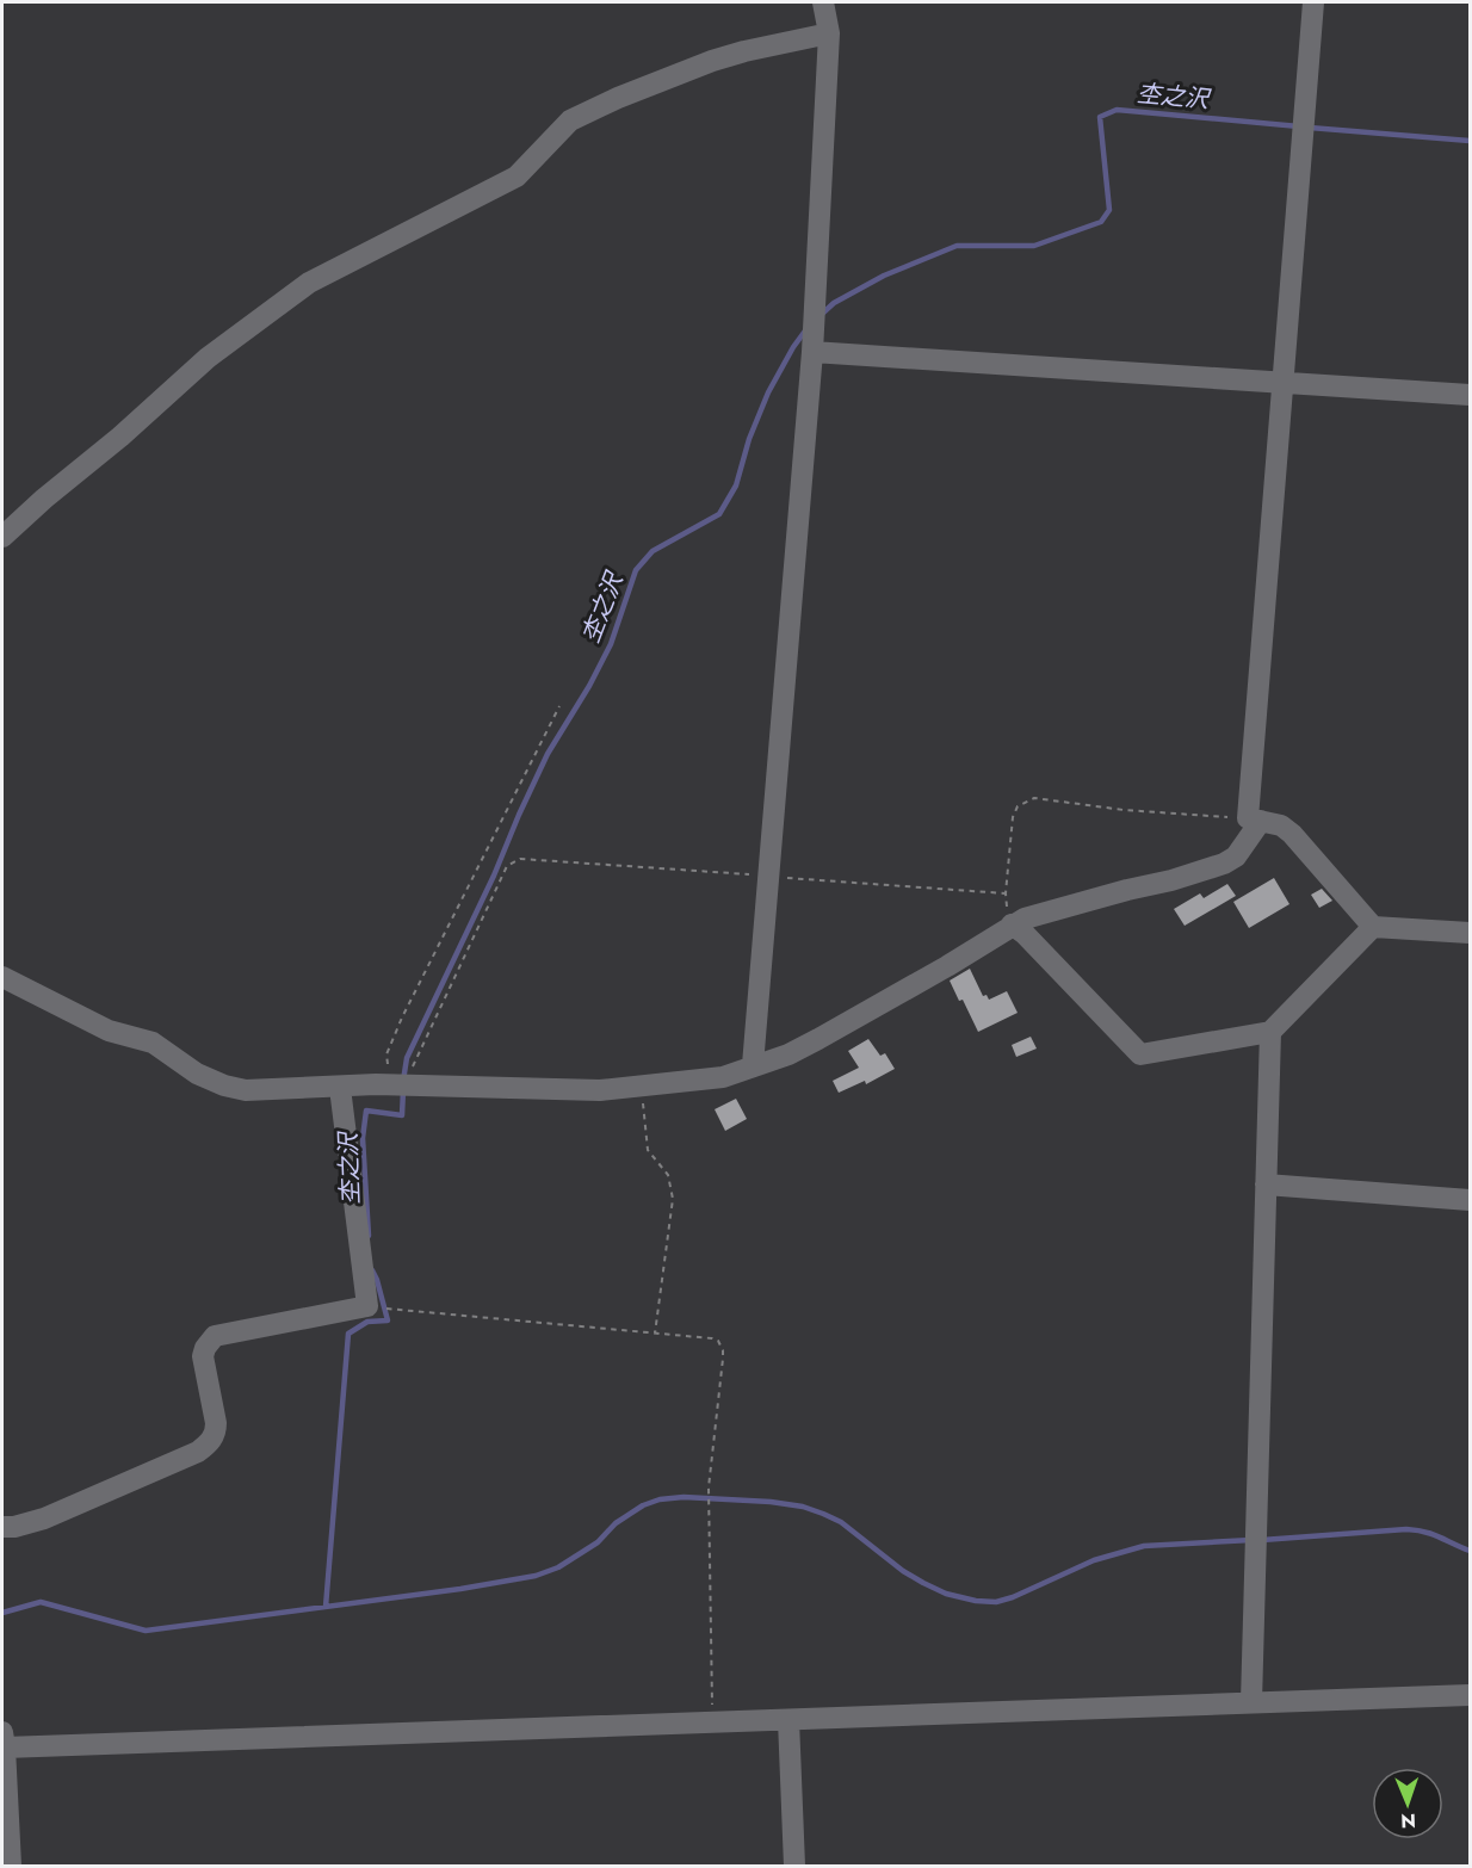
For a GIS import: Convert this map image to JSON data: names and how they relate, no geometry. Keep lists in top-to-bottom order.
{
  "water": ["杢之沢"],
  "north": "bottom"
}
